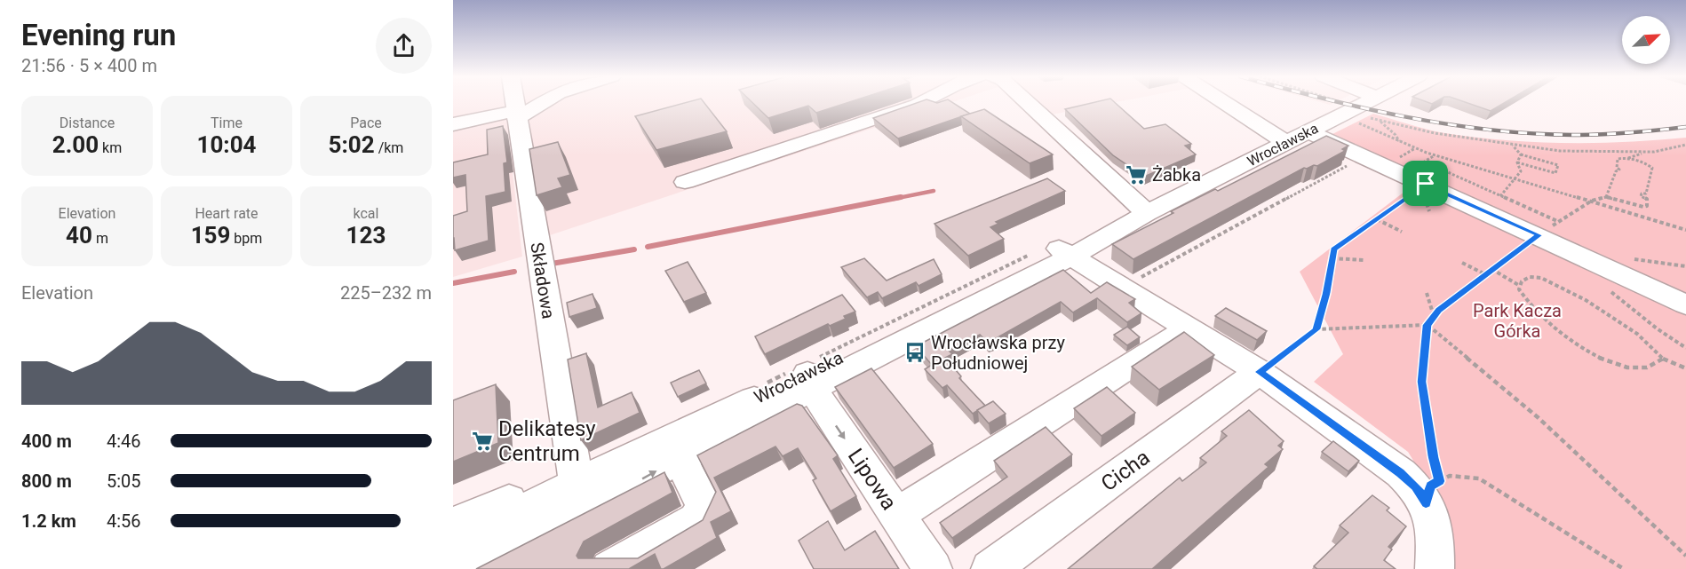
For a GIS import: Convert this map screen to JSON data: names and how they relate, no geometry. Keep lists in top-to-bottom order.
{
  "streets": {
    "street": [
      "Wrocławska",
      "Składowa",
      "Cicha",
      "Lipowa"
    ]
  },
  "crossings": [
    ["Wrocławska", "Składowa"],
    ["Wrocławska", "Lipowa"]
  ],
  "one_way": ["Lipowa"],
  "parks": ["Park Kacza Górka"],
  "places": {
    "supermarket": ["Żabka", "Delikatesy Centrum"],
    "bus stop": ["Wrocławska przy Południowej"]
  },
  "north": "top right",
  "page": {
    "heading": ["Evening run", "21:56 · 5 × 400 m"],
    "stats": [
      ["Distance", "2.00 km"],
      ["Time", "10:04"],
      ["Pace", "5:02 /km"],
      ["Elevation", "40 m"],
      ["Heart rate", "159 bpm"],
      ["kcal", "123"]
    ],
    "chart": ["Elevation", "225–232 m"],
    "list": [
      {
        "name": "400 m",
        "note": "4:46"
      },
      {
        "name": "800 m",
        "note": "5:05"
      },
      {
        "name": "1.2 km",
        "note": "4:56"
      }
    ]
  }
}
